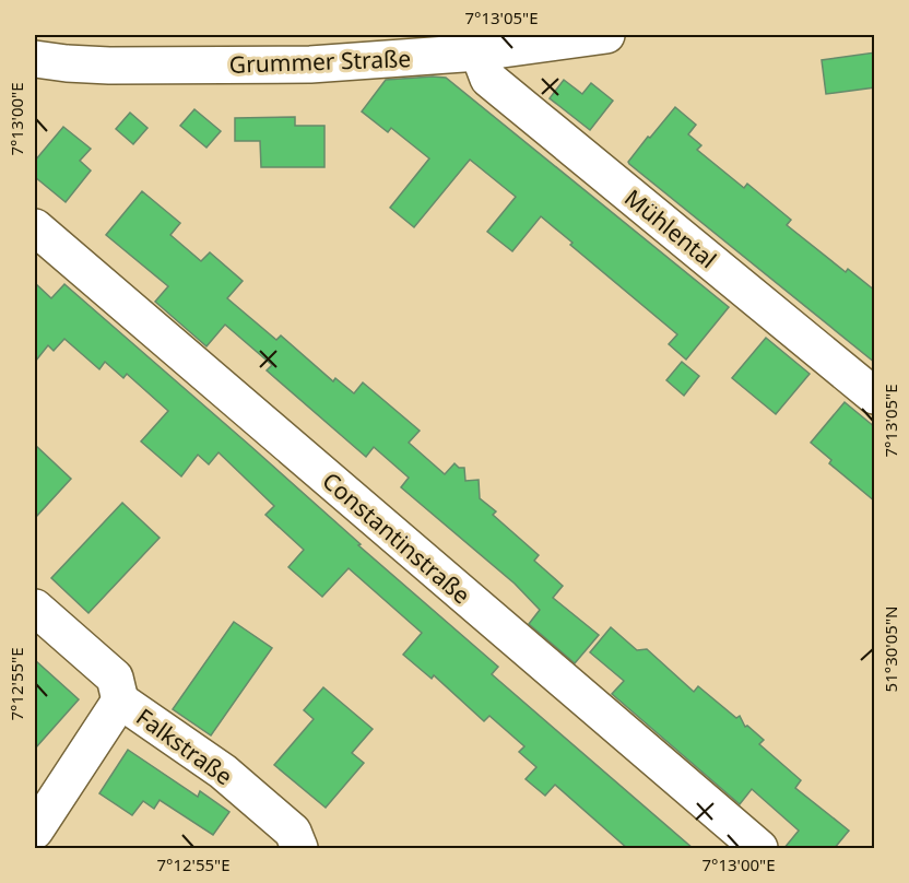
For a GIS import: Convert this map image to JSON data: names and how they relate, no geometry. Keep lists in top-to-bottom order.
{
  "streets": {
    "street": [
      "Grummer Straße",
      "Mühlental",
      "Constantinstraße",
      "Falkstraße"
    ]
  },
  "crossings": [
    ["Grummer Straße", "Mühlental"]
  ],
  "coordinates": [
    "7°13'05\"E",
    "7°13'00\"E",
    "51°30'05\"N",
    "7°12'55\"E"
  ]
}
